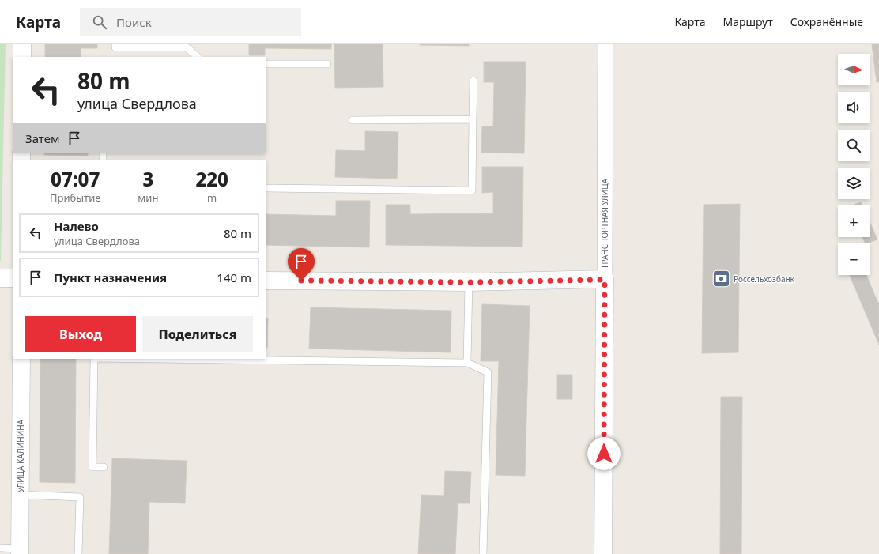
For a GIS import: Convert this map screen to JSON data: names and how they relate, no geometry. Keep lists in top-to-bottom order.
{
  "streets": {
    "street": ["ТРАНСПОРТНАЯ УЛИЦА", "УЛИЦА КАЛИНИНА"]
  },
  "places": {
    "bank": ["Россельхозбанк"]
  },
  "north": "right",
  "page": {
    "header": "Карта",
    "search": "Поиск",
    "nav": ["Карта", "Маршрут", "Сохранённые"],
    "map_buttons": ["+", "−"],
    "turn": ["80 m", "улица Свердлова"],
    "then": "Затем",
    "eta": [
      "07:07",
      "Прибытие",
      "3",
      "мин",
      "220",
      "m"
    ],
    "list": [
      {
        "name": "Налево",
        "note": "улица Свердлова",
        "value": "80 m"
      },
      {
        "name": "Пункт назначения",
        "value": "140 m"
      }
    ],
    "buttons": ["Выход", "Поделиться"]
  }
}
